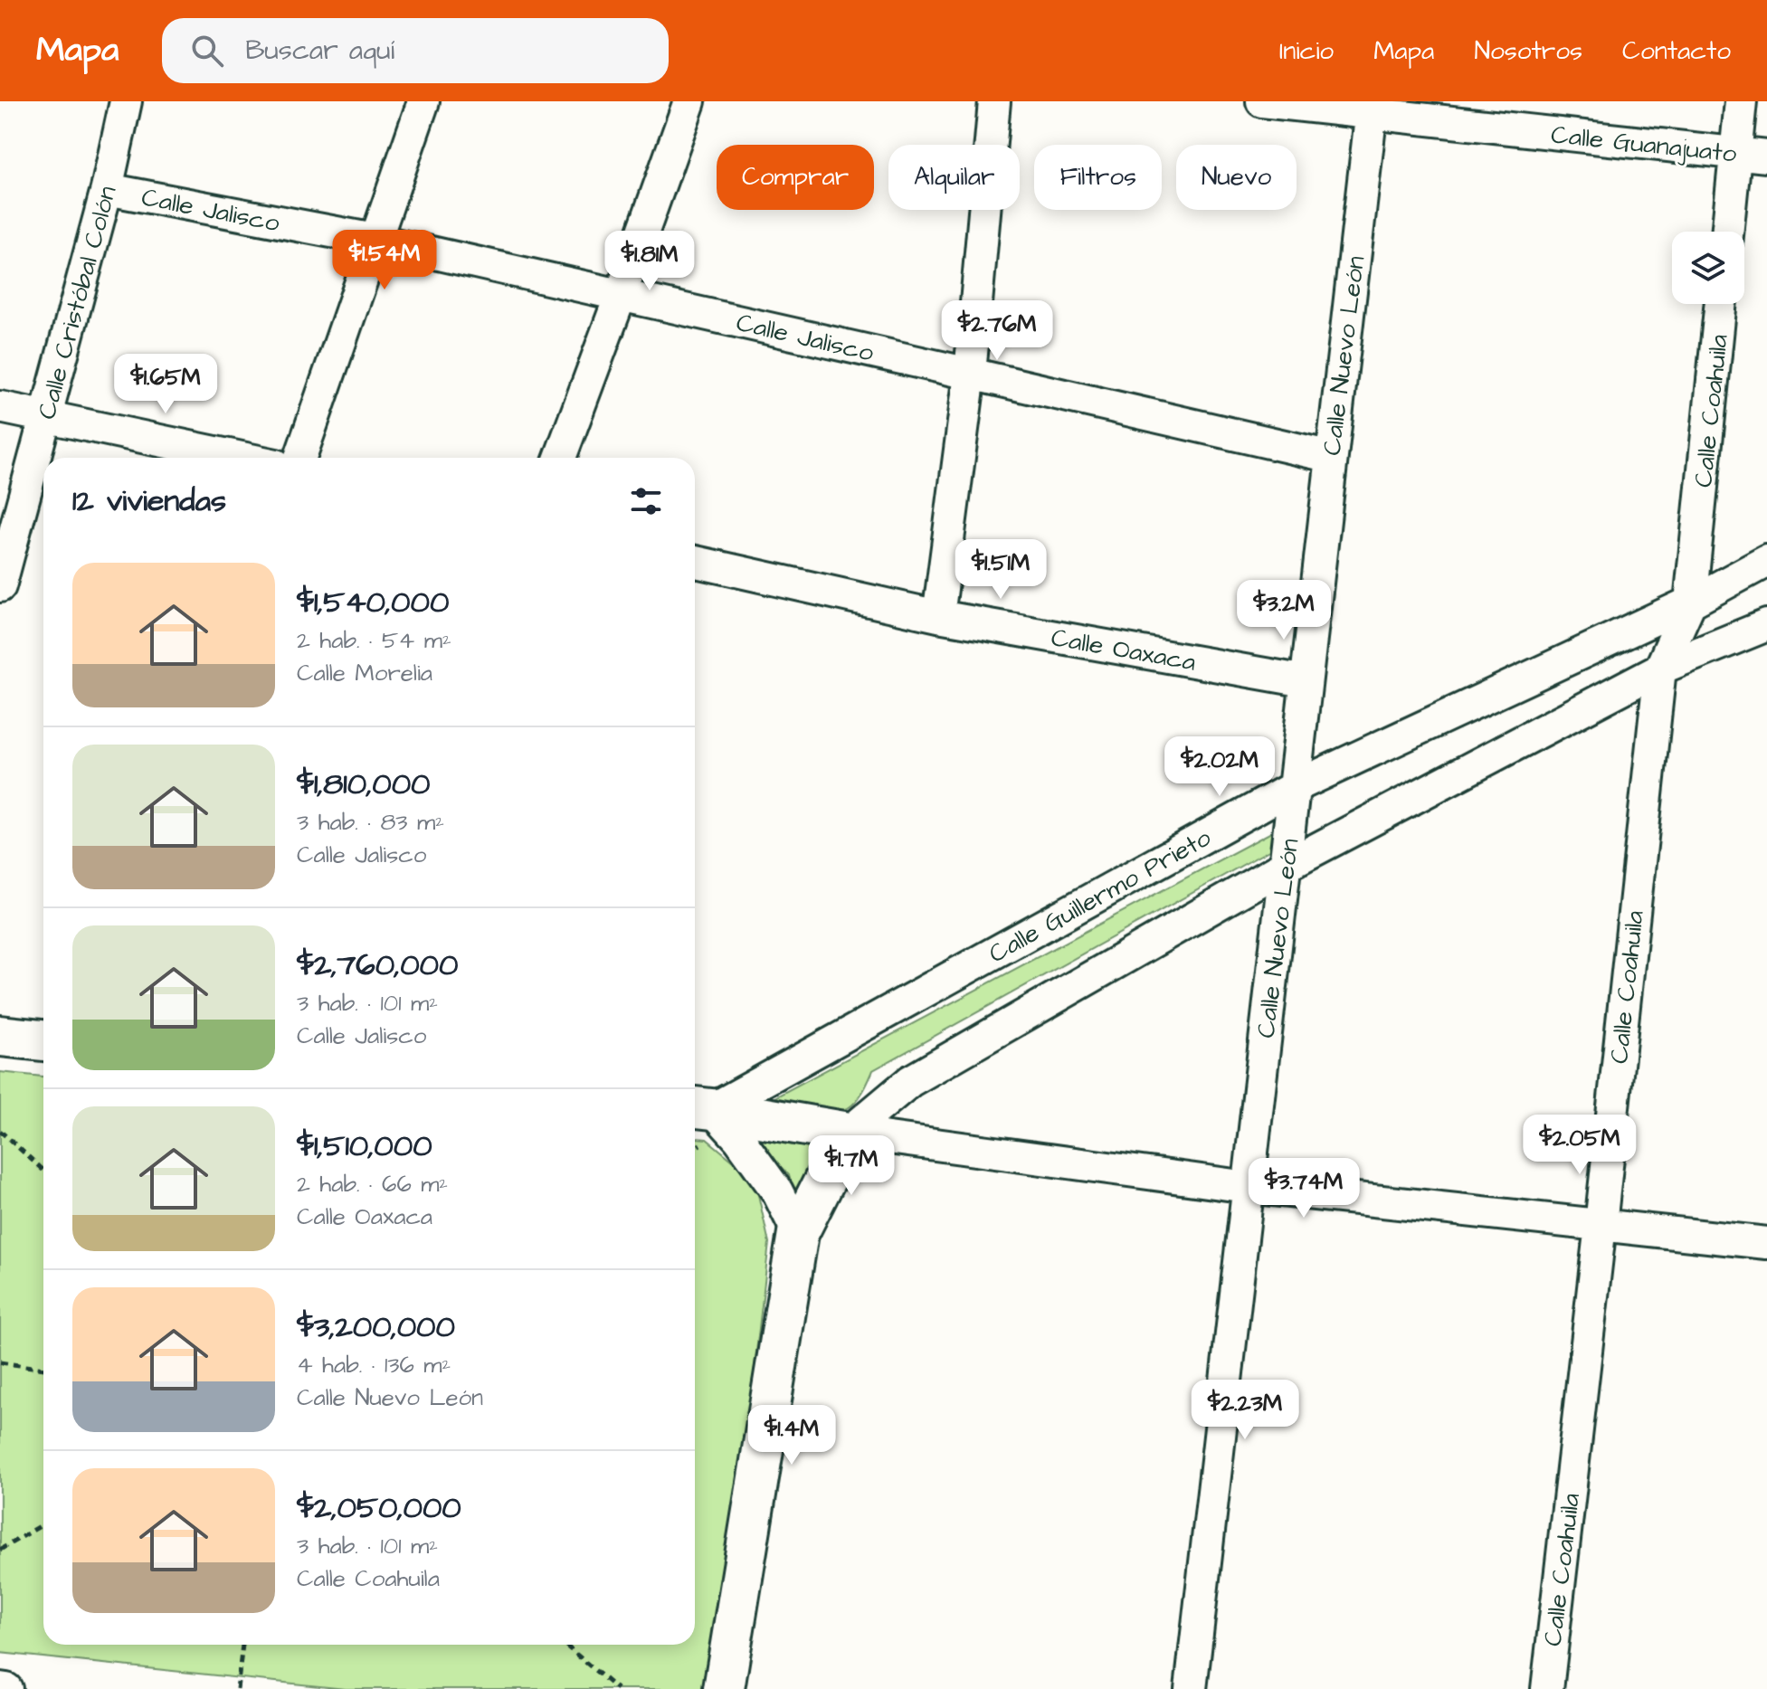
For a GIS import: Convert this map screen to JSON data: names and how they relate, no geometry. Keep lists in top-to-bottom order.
{
  "streets": {
    "street": [
      "Calle Guanajuato",
      "Calle Jalisco",
      "Calle Cristóbal Colón",
      "Calle Nuevo León",
      "Calle Coahuila",
      "Calle Oaxaca",
      "Calle Guillermo Prieto"
    ]
  },
  "crossings": [
    ["Calle Guanajuato", "Calle Nuevo León"],
    ["Calle Jalisco", "Calle Cristóbal Colón"],
    ["Calle Jalisco", "Calle Nuevo León"],
    ["Calle Nuevo León", "Calle Oaxaca"],
    ["Calle Nuevo León", "Calle Guillermo Prieto"],
    ["Calle Coahuila", "Calle Guillermo Prieto"]
  ],
  "page": {
    "header": "Mapa",
    "search": "Buscar aquí",
    "nav": [
      "Inicio",
      "Mapa",
      "Nosotros",
      "Contacto"
    ],
    "chip": [
      "Comprar",
      "Alquilar",
      "Filtros",
      "Nuevo"
    ],
    "price": [
      "$1.54M",
      "$1.81M",
      "$2.76M",
      "$1.65M",
      "$1.51M",
      "$3.2M",
      "$2.02M",
      "$2.05M",
      "$1.7M",
      "$3.74M",
      "$2.23M",
      "$1.4M"
    ],
    "heading": "12 viviendas",
    "list": [
      {
        "name": "$1,540,000",
        "note": "2 hab. · 54 m² · Calle Morelia"
      },
      {
        "name": "$1,810,000",
        "note": "3 hab. · 83 m² · Calle Jalisco"
      },
      {
        "name": "$2,760,000",
        "note": "3 hab. · 101 m² · Calle Jalisco"
      },
      {
        "name": "$1,510,000",
        "note": "2 hab. · 66 m² · Calle Oaxaca"
      },
      {
        "name": "$3,200,000",
        "note": "4 hab. · 136 m² · Calle Nuevo León"
      },
      {
        "name": "$2,050,000",
        "note": "3 hab. · 101 m² · Calle Coahuila"
      }
    ]
  }
}
